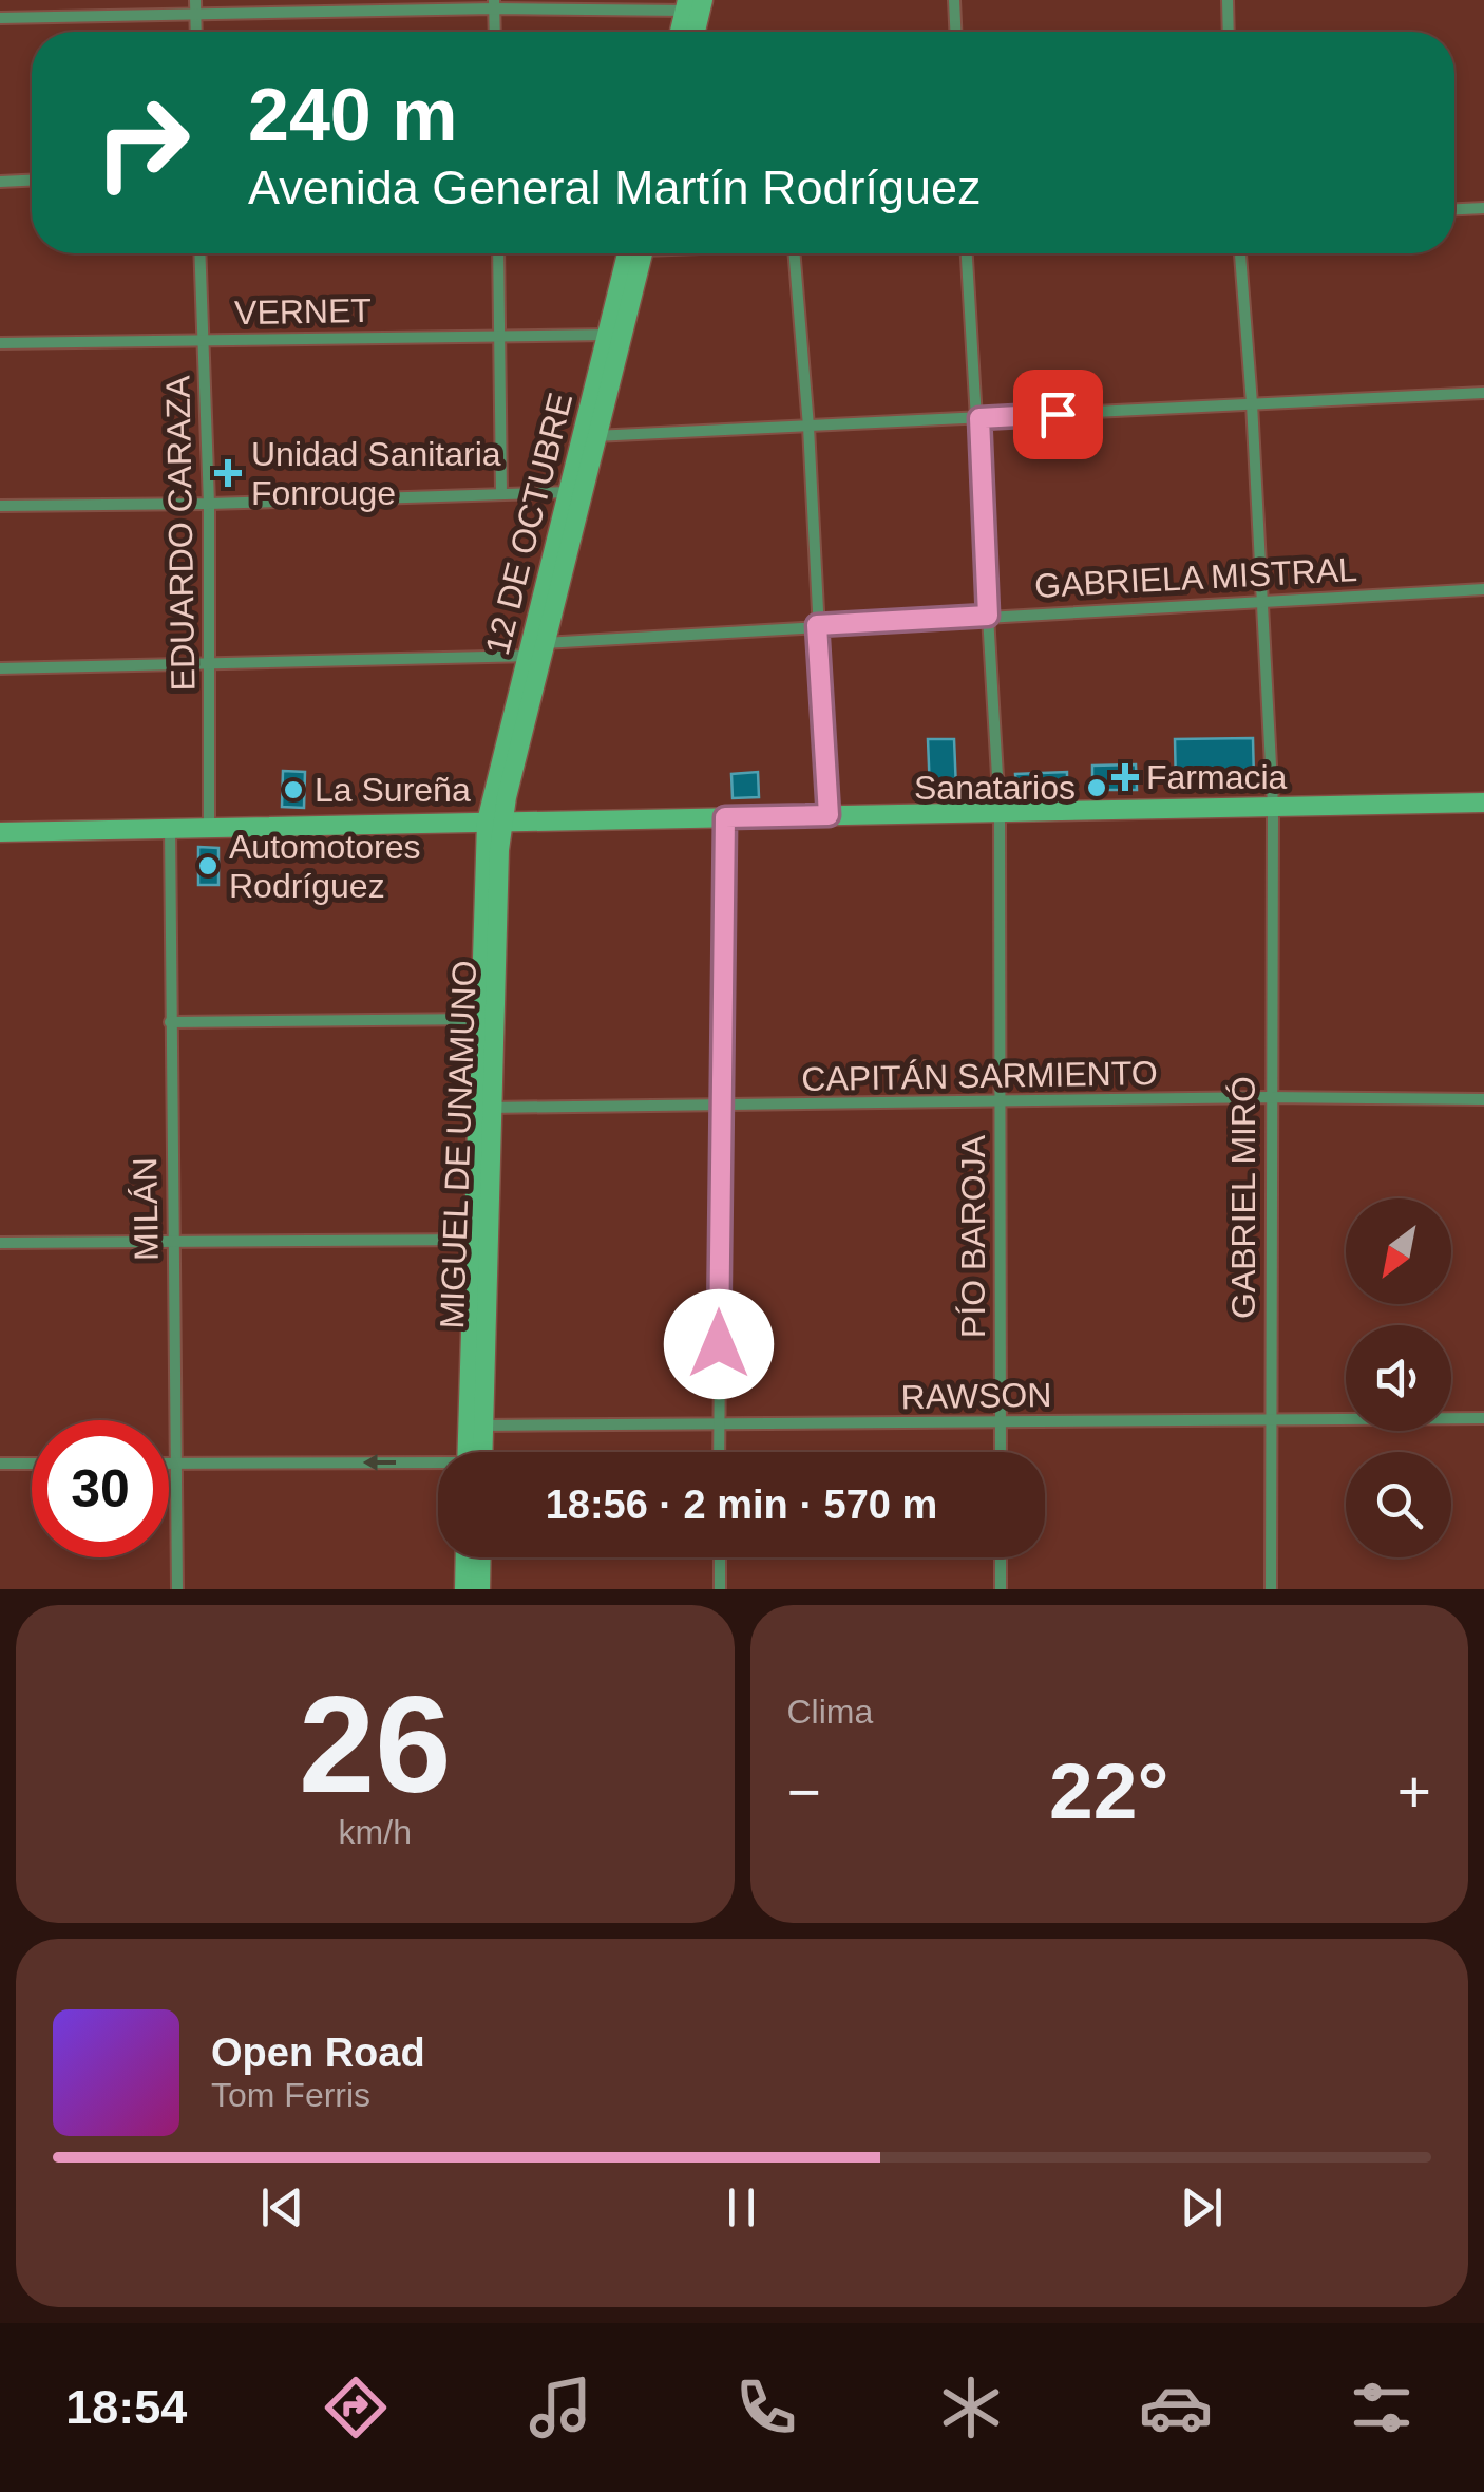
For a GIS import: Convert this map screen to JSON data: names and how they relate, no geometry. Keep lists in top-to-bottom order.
{
  "streets": {
    "street": [
      "VERNET",
      "12 DE OCTUBRE",
      "EDUARDO CARAZA",
      "GABRIELA MISTRAL",
      "CAPITÁN SARMIENTO",
      "MIGUEL DE UNAMUNO",
      "GABRIEL MIRÓ",
      "MILÁN",
      "PÍO BAROJA",
      "RAWSON"
    ]
  },
  "crossings": [
    ["VERNET", "12 DE OCTUBRE"],
    ["VERNET", "EDUARDO CARAZA"],
    ["12 DE OCTUBRE", "GABRIELA MISTRAL"],
    ["12 DE OCTUBRE", "MIGUEL DE UNAMUNO"],
    ["EDUARDO CARAZA", "GABRIELA MISTRAL"],
    ["GABRIELA MISTRAL", "GABRIEL MIRÓ"],
    ["GABRIELA MISTRAL", "PÍO BAROJA"],
    ["CAPITÁN SARMIENTO", "MIGUEL DE UNAMUNO"],
    ["CAPITÁN SARMIENTO", "GABRIEL MIRÓ"],
    ["CAPITÁN SARMIENTO", "PÍO BAROJA"],
    ["MIGUEL DE UNAMUNO", "RAWSON"],
    ["GABRIEL MIRÓ", "RAWSON"],
    ["PÍO BAROJA", "RAWSON"]
  ],
  "places": {
    "health": ["Unidad Sanitaria Fonrouge", "Farmacia"],
    "other": ["Sanatarios", "La Sureña", "Automotores Rodríguez"]
  },
  "north": "bottom left",
  "page": {
    "turn": ["240 m", "Avenida General Martín Rodríguez"],
    "limit": "30",
    "trip": "18:56 · 2 min · 570 m",
    "tile": [
      ["26", "km/h"],
      "Clima"
    ],
    "heat": ["−", "22°", "+"],
    "song": ["Open Road", "Tom Ferris"],
    "tabs": "18:54"
  }
}
